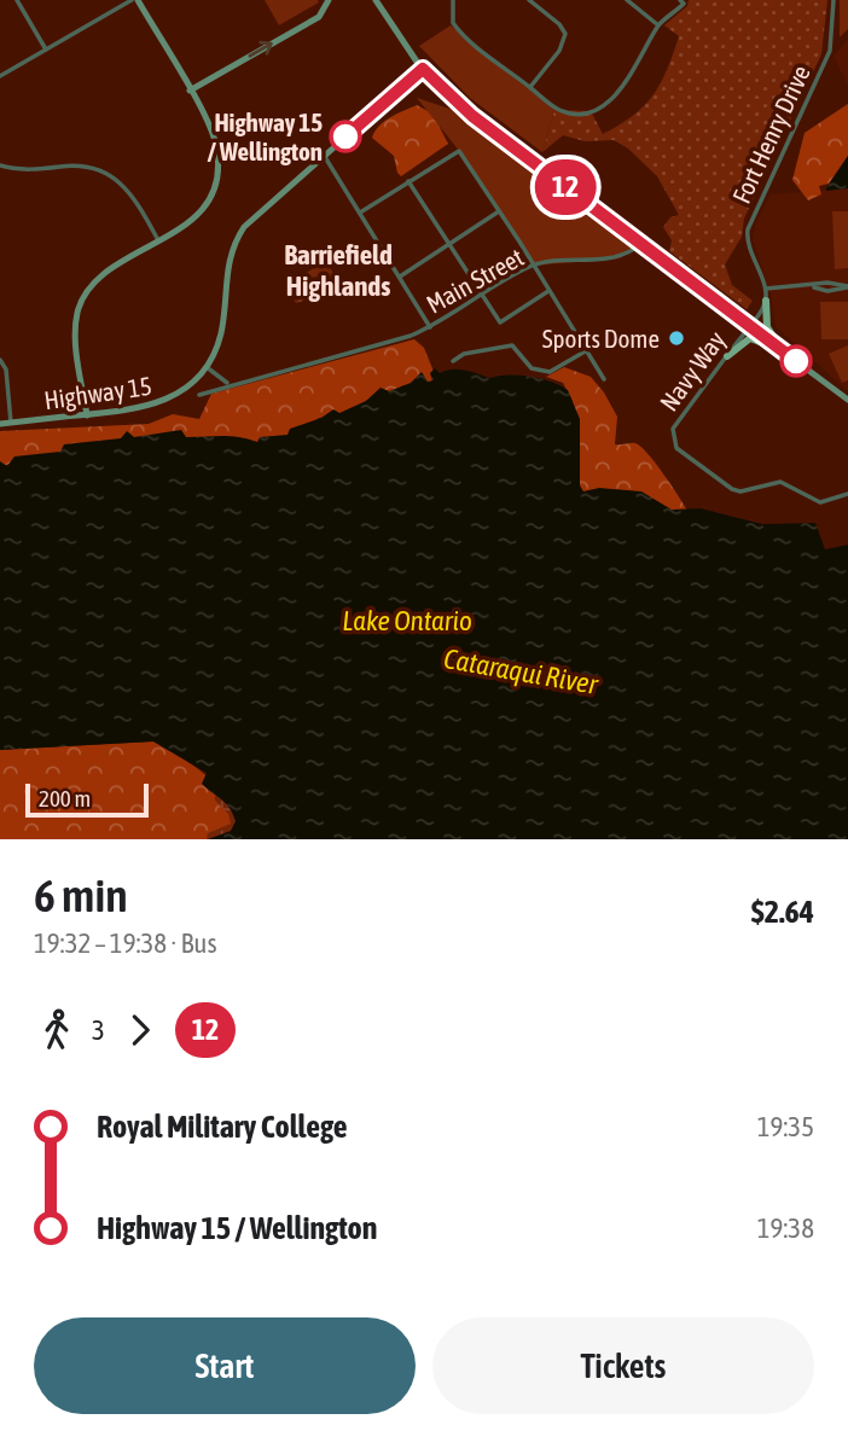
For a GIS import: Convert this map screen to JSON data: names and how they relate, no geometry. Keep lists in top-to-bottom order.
{
  "streets": {
    "main road": ["Highway 15"],
    "street": ["Fort Henry Drive", "Main Street", "Navy Way"]
  },
  "districts": ["Barriefield Highlands"],
  "water": ["Lake Ontario", "Cataraqui River"],
  "places": ["Highway 15 / Wellington", "Sports Dome"],
  "lines": ["bus line 12"],
  "scale_bar": "200 m",
  "page": {
    "on_map": "12",
    "scale": "200 m",
    "heading": ["6 min", "19:32 – 19:38 · Bus", "$2.64"],
    "legs": ["3", "12"],
    "list": [
      {
        "name": "Royal Military College",
        "value": "19:35"
      },
      {
        "name": "Highway 15 / Wellington",
        "value": "19:38"
      }
    ],
    "buttons": ["Start", "Tickets"]
  }
}
